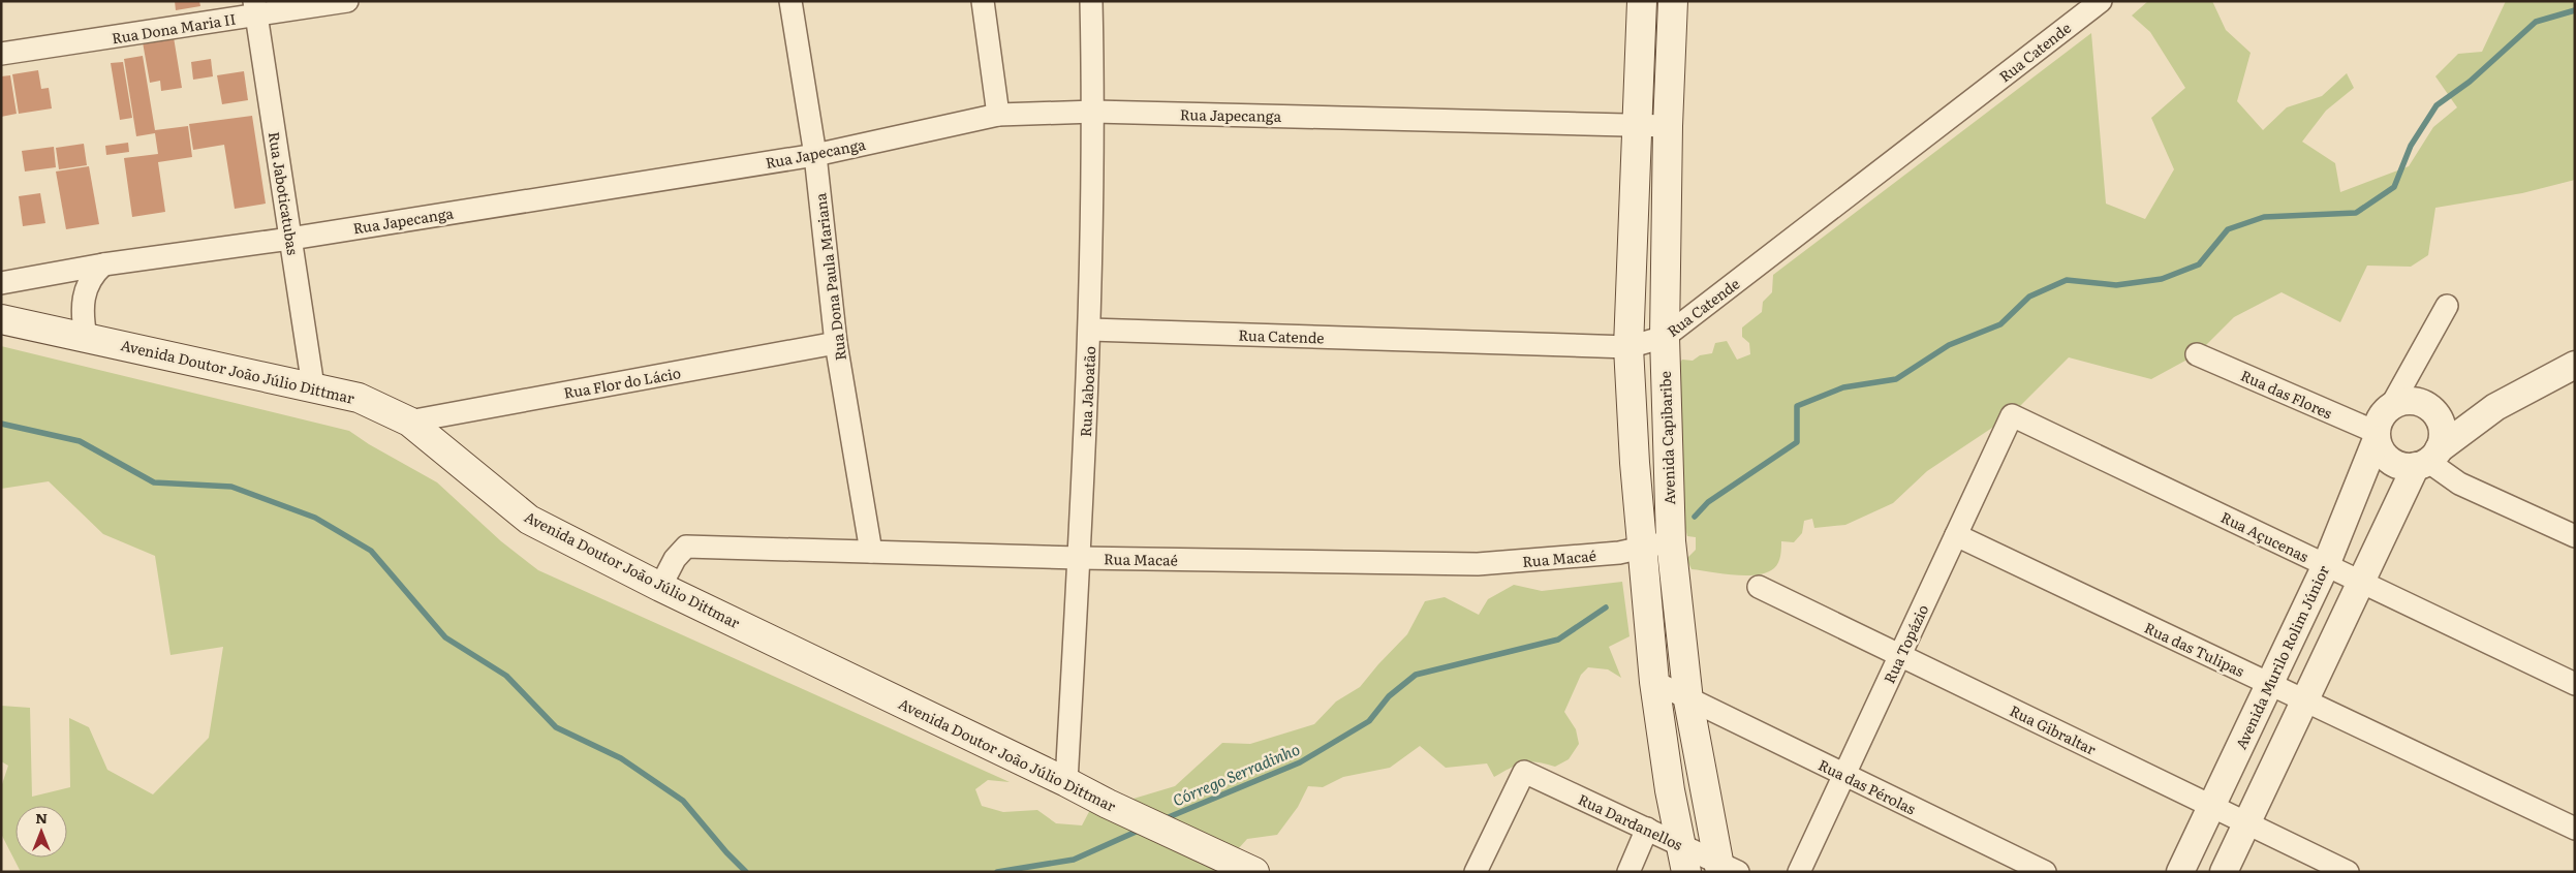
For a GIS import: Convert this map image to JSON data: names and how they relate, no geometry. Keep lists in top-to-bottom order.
{
  "streets": {
    "main road": ["Avenida Doutor João Júlio Dittmar", "Avenida Capibaribe"],
    "street": [
      "Rua Dona Maria II",
      "Rua Catende",
      "Rua Japecanga",
      "Rua Jaboticatubas",
      "Rua Dona Paula Mariana",
      "Rua Flor do Lácio",
      "Rua Jaboatão",
      "Rua das Flores",
      "Rua Açucenas",
      "Rua Macaé",
      "Rua Topázio",
      "Rua das Tulipas",
      "Avenida Murilo Rolim Júnior",
      "Rua Gibraltar",
      "Rua das Pérolas",
      "Rua Dardanellos"
    ]
  },
  "crossings": [
    ["Rua Dona Maria II", "Rua Jaboticatubas"],
    ["Rua Catende", "Rua Jaboatão"],
    ["Rua Catende", "Avenida Capibaribe"],
    ["Rua Japecanga", "Rua Jaboticatubas"],
    ["Rua Japecanga", "Rua Dona Paula Mariana"],
    ["Rua Japecanga", "Rua Jaboatão"],
    ["Rua Japecanga", "Avenida Capibaribe"],
    ["Rua Jaboticatubas", "Avenida Doutor João Júlio Dittmar"],
    ["Rua Dona Paula Mariana", "Rua Flor do Lácio"],
    ["Rua Dona Paula Mariana", "Rua Macaé"],
    ["Avenida Doutor João Júlio Dittmar", "Rua Flor do Lácio"],
    ["Avenida Doutor João Júlio Dittmar", "Rua Jaboatão"],
    ["Avenida Doutor João Júlio Dittmar", "Rua Macaé"],
    ["Rua Jaboatão", "Rua Macaé"],
    ["Rua das Flores", "Avenida Murilo Rolim Júnior"],
    ["Avenida Capibaribe", "Rua Macaé"],
    ["Avenida Capibaribe", "Rua das Pérolas"],
    ["Avenida Capibaribe", "Rua Dardanellos"],
    ["Rua Açucenas", "Rua Topázio"],
    ["Rua Açucenas", "Avenida Murilo Rolim Júnior"],
    ["Rua Topázio", "Rua das Tulipas"],
    ["Rua Topázio", "Rua Gibraltar"],
    ["Rua Topázio", "Rua das Pérolas"],
    ["Rua das Tulipas", "Avenida Murilo Rolim Júnior"],
    ["Avenida Murilo Rolim Júnior", "Rua Gibraltar"]
  ],
  "water": ["Córrego Serradinho"],
  "north": "top"
}
